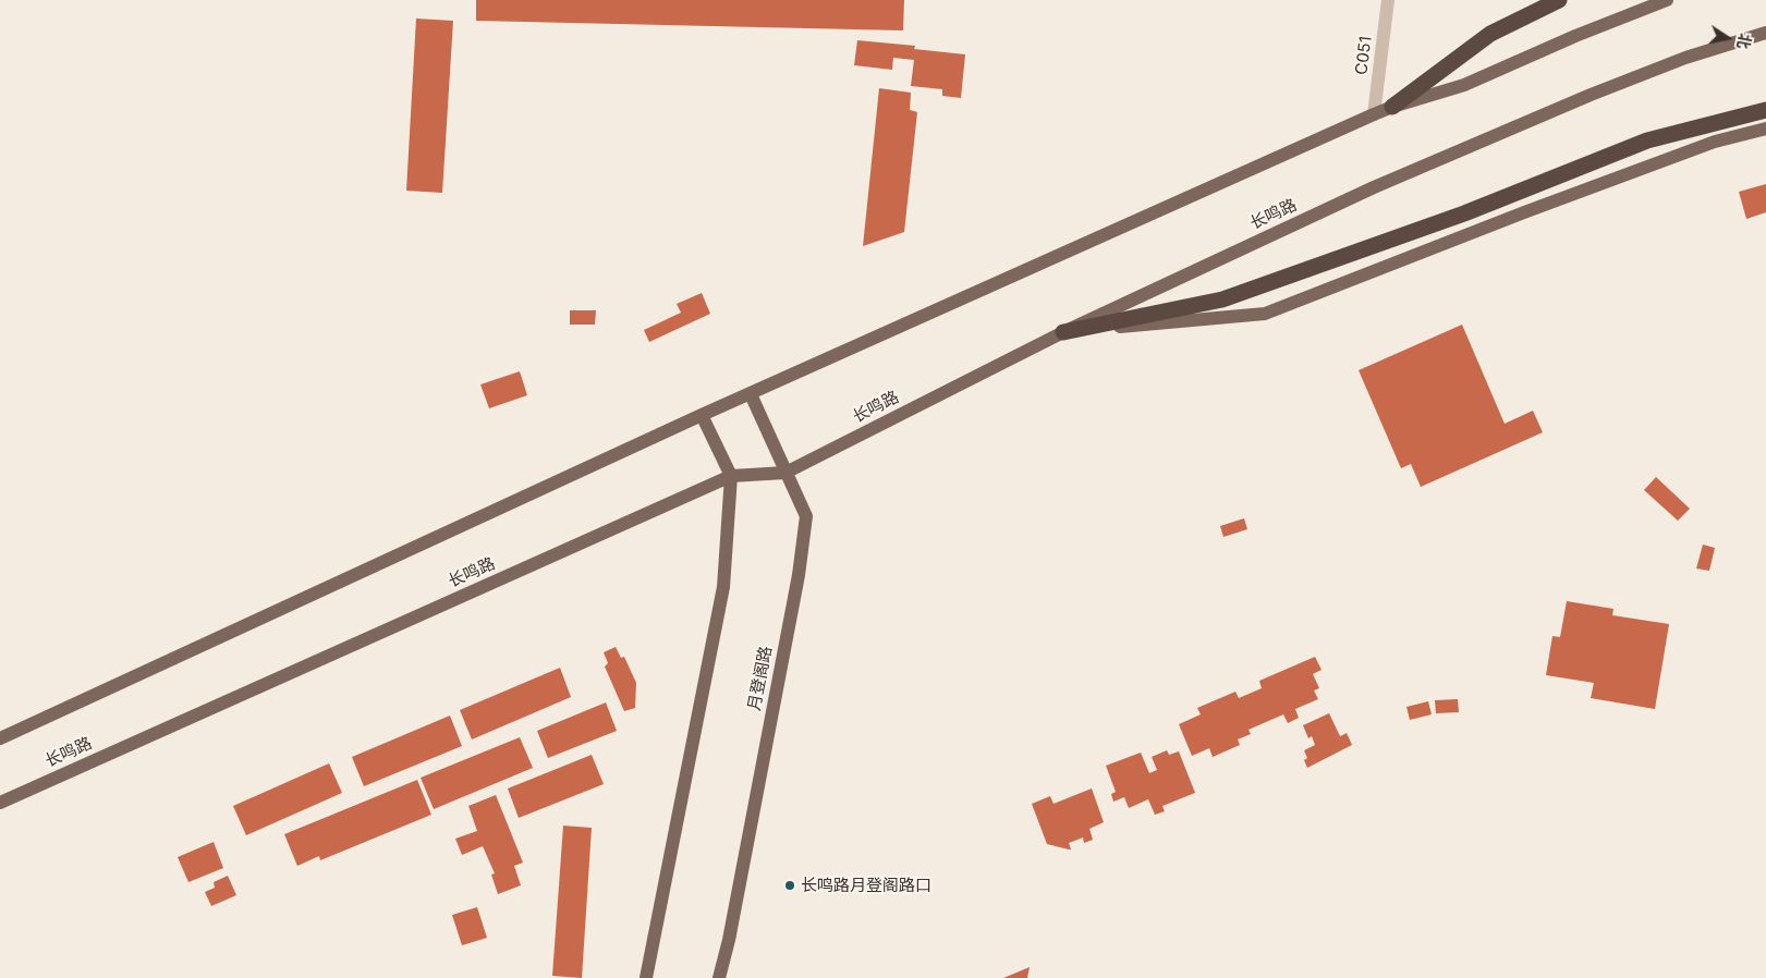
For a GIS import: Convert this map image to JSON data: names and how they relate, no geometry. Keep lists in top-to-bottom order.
{
  "streets": {
    "main road": ["长鸣路", "月登阁路"],
    "street": ["C051"]
  },
  "crossings": [
    ["长鸣路", "月登阁路"]
  ],
  "places": ["长鸣路月登阁路口"],
  "north": "right"
}
